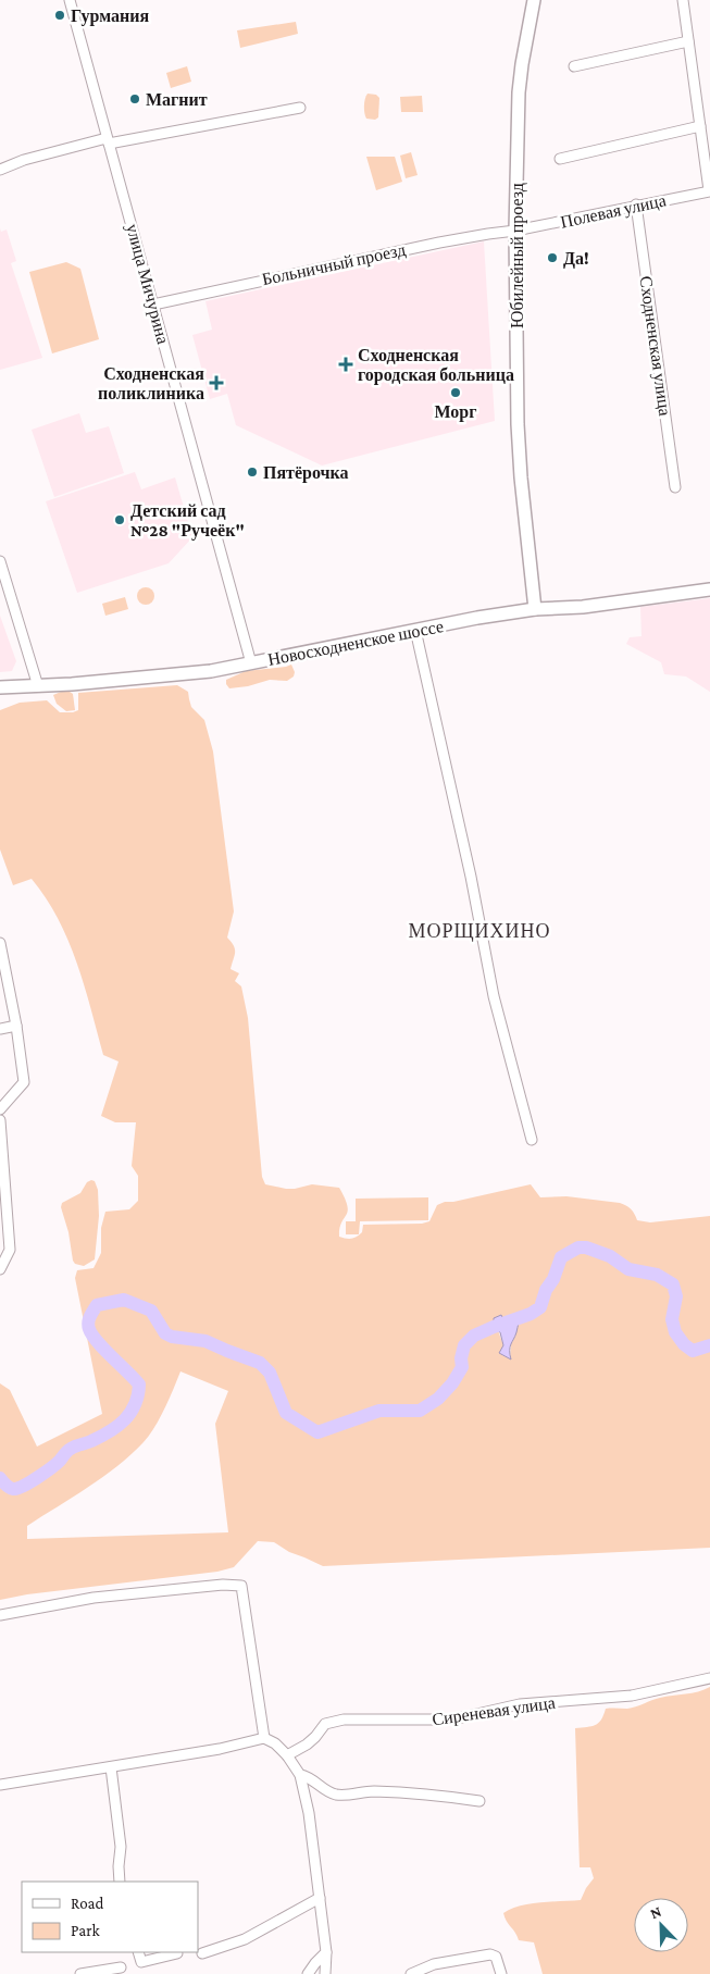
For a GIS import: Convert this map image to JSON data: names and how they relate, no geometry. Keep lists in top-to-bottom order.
{
  "streets": {
    "main road": ["Юбилейный проезд", "Новосходненское шоссе"],
    "street": [
      "Полевая улица",
      "Больничный проезд",
      "улица Мичурина",
      "Сходненская улица",
      "Сиреневая улица"
    ]
  },
  "crossings": [
    ["Полевая улица", "Юбилейный проезд"],
    ["Полевая улица", "Больничный проезд"],
    ["Полевая улица", "Сходненская улица"],
    ["Юбилейный проезд", "Больничный проезд"],
    ["Юбилейный проезд", "Новосходненское шоссе"],
    ["Больничный проезд", "улица Мичурина"],
    ["улица Мичурина", "Новосходненское шоссе"]
  ],
  "districts": ["МОРЩИХИНО"],
  "places": {
    "other": [
      "Гурмания",
      "Магнит",
      "Да!",
      "Морг",
      "Пятёрочка",
      "Детский сад №28 \"Ручеёк\""
    ],
    "health": ["Сходненская городская больница", "Сходненская поликлиника"]
  },
  "legend": ["Road", "Park"],
  "north": "top left"
}
